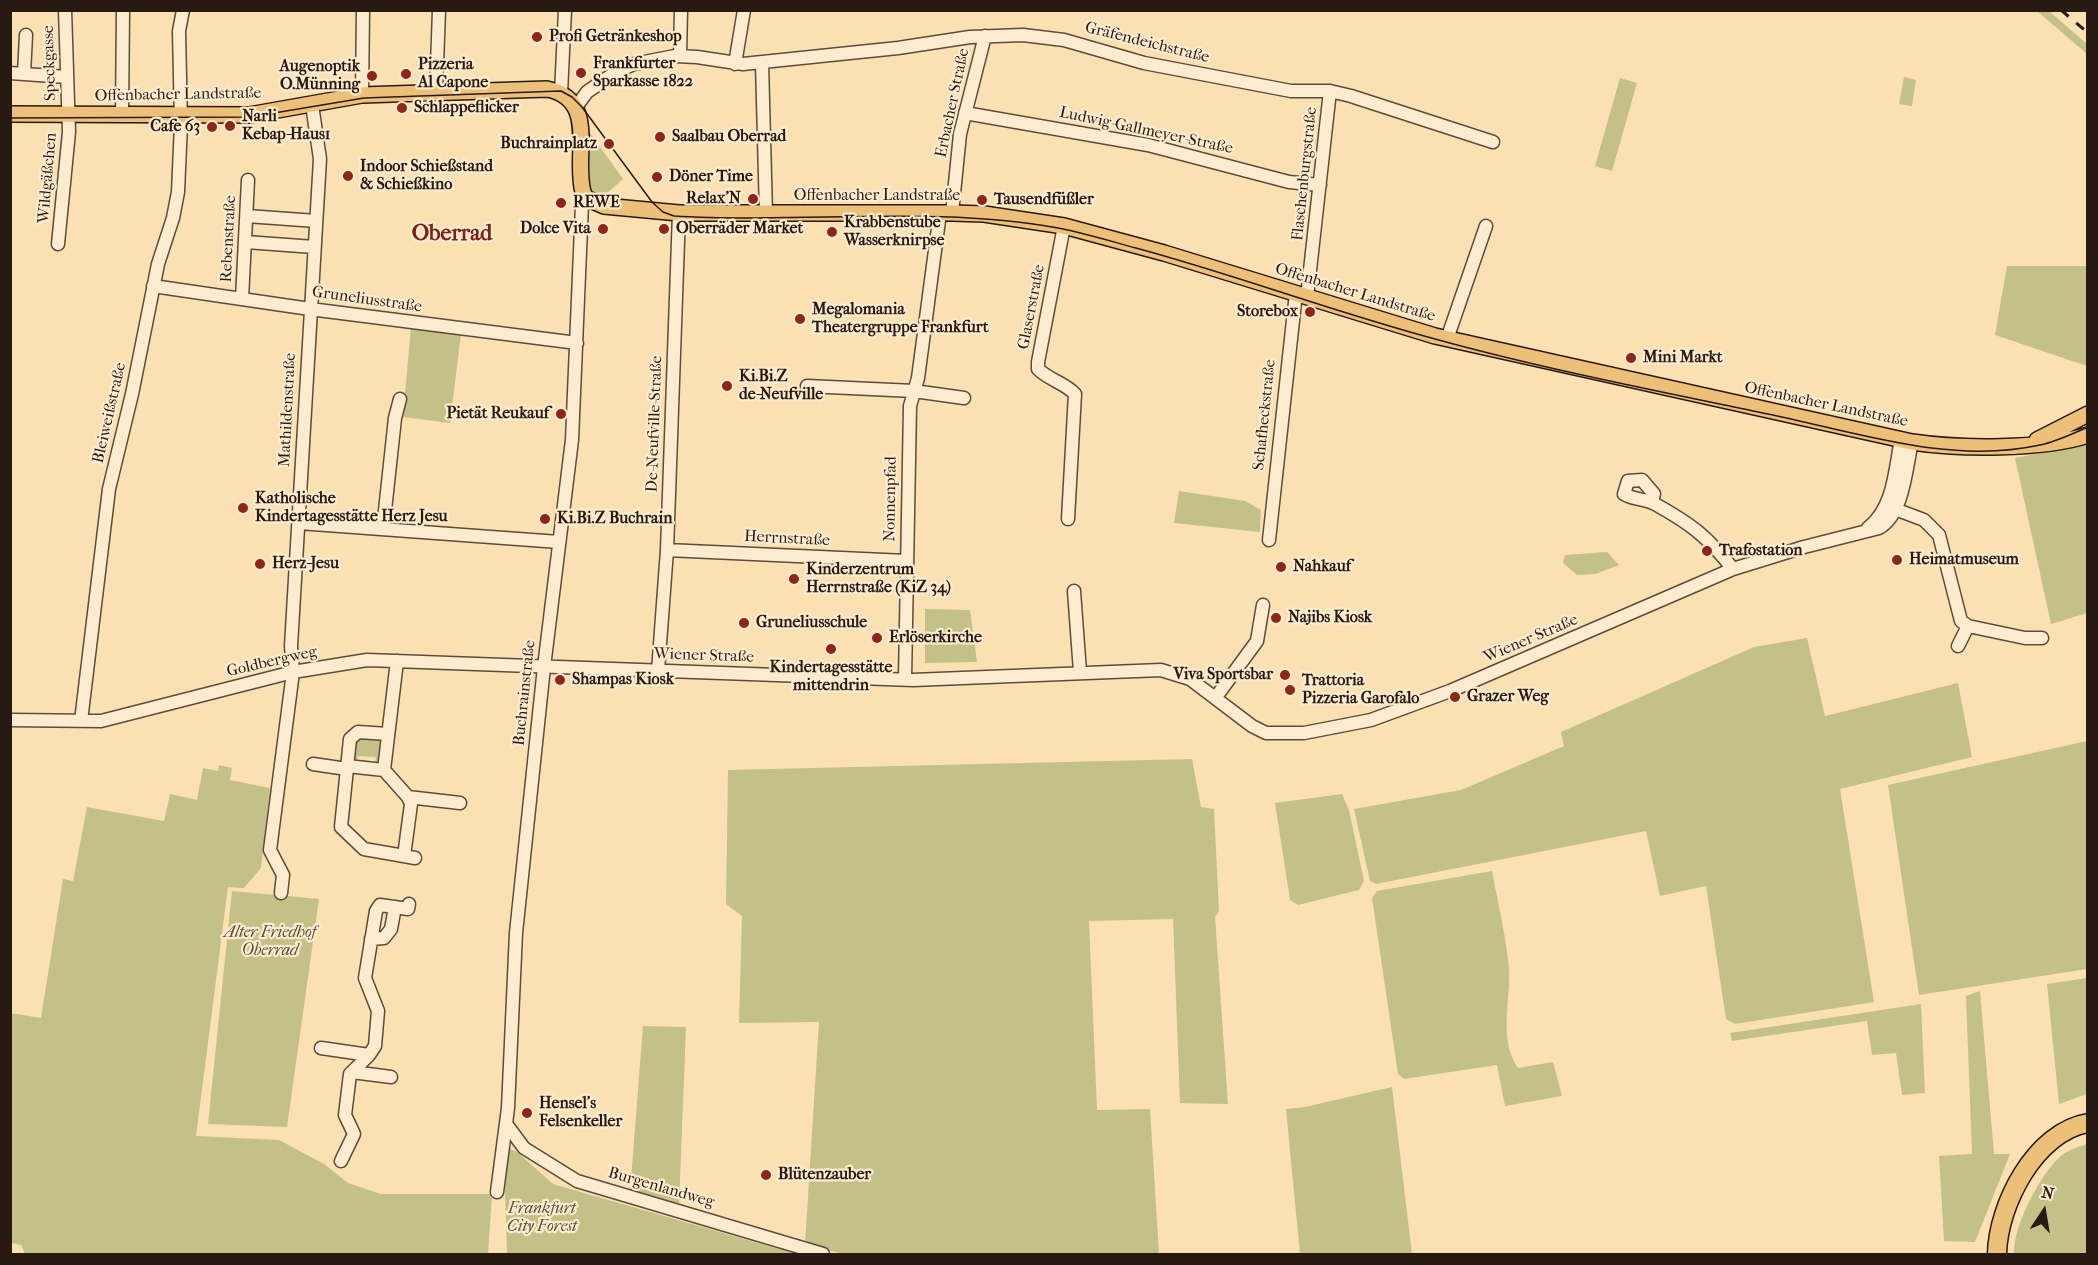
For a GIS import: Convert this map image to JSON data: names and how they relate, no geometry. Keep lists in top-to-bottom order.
{
  "streets": {
    "main road": ["Offenbacher Landstraße"],
    "street": [
      "Gräfendeichstraße",
      "Speckgasse",
      "Erbacher Straße",
      "Ludwig-Gallmeyer-Straße",
      "Flaschenburgstraße",
      "Wildgäßchen",
      "Rebenstraße",
      "Gruneliusstraße",
      "Glaserstraße",
      "Mathildenstraße",
      "Bleiweißstraße",
      "Schafheckstraße",
      "De-Neufville-Straße",
      "Nonnenpfad",
      "Herrnstraße",
      "Wiener Straße",
      "Goldbergweg",
      "Buchrainstraße",
      "Burgenlandweg"
    ]
  },
  "crossings": [
    ["Gräfendeichstraße", "Erbacher Straße"],
    ["Gräfendeichstraße", "Flaschenburgstraße"],
    ["Speckgasse", "Offenbacher Landstraße"],
    ["Speckgasse", "Wildgäßchen"],
    ["Offenbacher Landstraße", "Erbacher Straße"],
    ["Offenbacher Landstraße", "Flaschenburgstraße"],
    ["Offenbacher Landstraße", "Wildgäßchen"],
    ["Offenbacher Landstraße", "Glaserstraße"],
    ["Offenbacher Landstraße", "Mathildenstraße"],
    ["Offenbacher Landstraße", "Bleiweißstraße"],
    ["Offenbacher Landstraße", "Schafheckstraße"],
    ["Offenbacher Landstraße", "De-Neufville-Straße"],
    ["Offenbacher Landstraße", "Nonnenpfad"],
    ["Offenbacher Landstraße", "Wiener Straße"],
    ["Erbacher Straße", "Ludwig-Gallmeyer-Straße"],
    ["Erbacher Straße", "Nonnenpfad"],
    ["Ludwig-Gallmeyer-Straße", "Flaschenburgstraße"],
    ["Flaschenburgstraße", "Schafheckstraße"],
    ["Rebenstraße", "Gruneliusstraße"],
    ["Gruneliusstraße", "Mathildenstraße"],
    ["Gruneliusstraße", "Bleiweißstraße"],
    ["Gruneliusstraße", "Buchrainstraße"],
    ["Mathildenstraße", "Goldbergweg"],
    ["Bleiweißstraße", "Goldbergweg"],
    ["De-Neufville-Straße", "Herrnstraße"],
    ["De-Neufville-Straße", "Wiener Straße"],
    ["Nonnenpfad", "Herrnstraße"],
    ["Nonnenpfad", "Wiener Straße"],
    ["Wiener Straße", "Goldbergweg"],
    ["Wiener Straße", "Buchrainstraße"],
    ["Goldbergweg", "Buchrainstraße"],
    ["Buchrainstraße", "Burgenlandweg"]
  ],
  "districts": ["Oberrad"],
  "parks": ["Alter Friedhof Oberrad", "Frankfurt City Forest"],
  "places": [
    "Profi Getränkeshop",
    "Frankfurter Sparkasse 1822",
    "Pizzeria Al Capone",
    "Augenoptik O.Münning",
    "Schlappeflicker",
    "Narli Kebap-Haus1",
    "Cafe 63",
    "Saalbau Oberrad",
    "Buchrainplatz",
    "Indoor Schießstand & Schießkino",
    "Döner Time",
    "Relax'N",
    "Tausendfüßler",
    "REWE",
    "Dolce Vita",
    "Oberräder Market",
    "Krabbenstube Wasserknirpse",
    "Storebox",
    "Megalomania Theatergruppe Frankfurt",
    "Mini Markt",
    "Ki.Bi.Z de-Neufville",
    "Pietät Reukauf",
    "Katholische Kindertagesstätte Herz Jesu",
    "Ki.Bi.Z Buchrain",
    "Trafostation",
    "Heimatmuseum",
    "Herz-Jesu",
    "Nahkauf",
    "Kinderzentrum Herrnstraße (KiZ 34)",
    "Najibs Kiosk",
    "Gruneliusschule",
    "Erlöserkirche",
    "Kindertagesstätte mittendrin",
    "Viva Sportsbar",
    "Shampas Kiosk",
    "Trattoria Pizzeria Garofalo",
    "Grazer Weg",
    "Hensel's Felsenkeller",
    "Blütenzauber"
  ],
  "north": "top"
}
